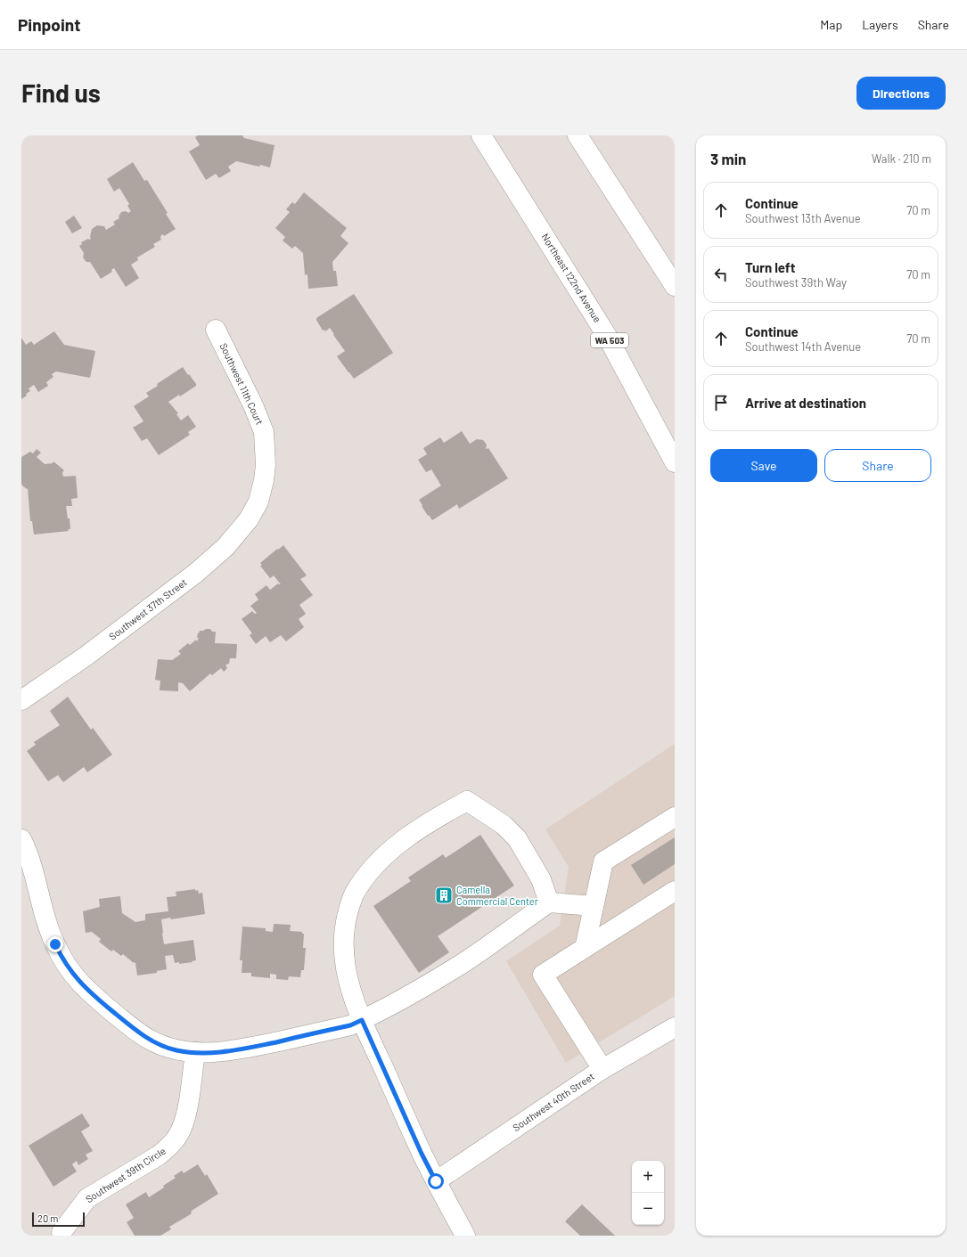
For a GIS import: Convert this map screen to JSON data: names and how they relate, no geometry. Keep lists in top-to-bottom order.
{
  "streets": {
    "main road": [
      "Northeast 122nd Avenue",
      "WA 503",
      "Southwest 11th Court",
      "Southwest 37th Street",
      "Southwest 40th Street",
      "Southwest 39th Circle"
    ]
  },
  "crossings": [
    ["Southwest 11th Court", "Southwest 37th Street"]
  ],
  "places": {
    "building": ["Camella Commercial Center"]
  },
  "scale_bar": "20 m",
  "page": {
    "header": "Pinpoint",
    "nav": ["Map", "Layers", "Share"],
    "buttons": [
      "Directions",
      ["Save", "Share"]
    ],
    "title": "Find us",
    "heading": ["3 min", "Walk · 210 m"],
    "list": [
      ["Continue", "Southwest 13th Avenue", "70 m"],
      ["Turn left", "Southwest 39th Way", "70 m"],
      ["Continue", "Southwest 14th Avenue", "70 m"],
      "Arrive at destination"
    ],
    "map_buttons": ["+", "−"],
    "scale": "20 m"
  }
}
